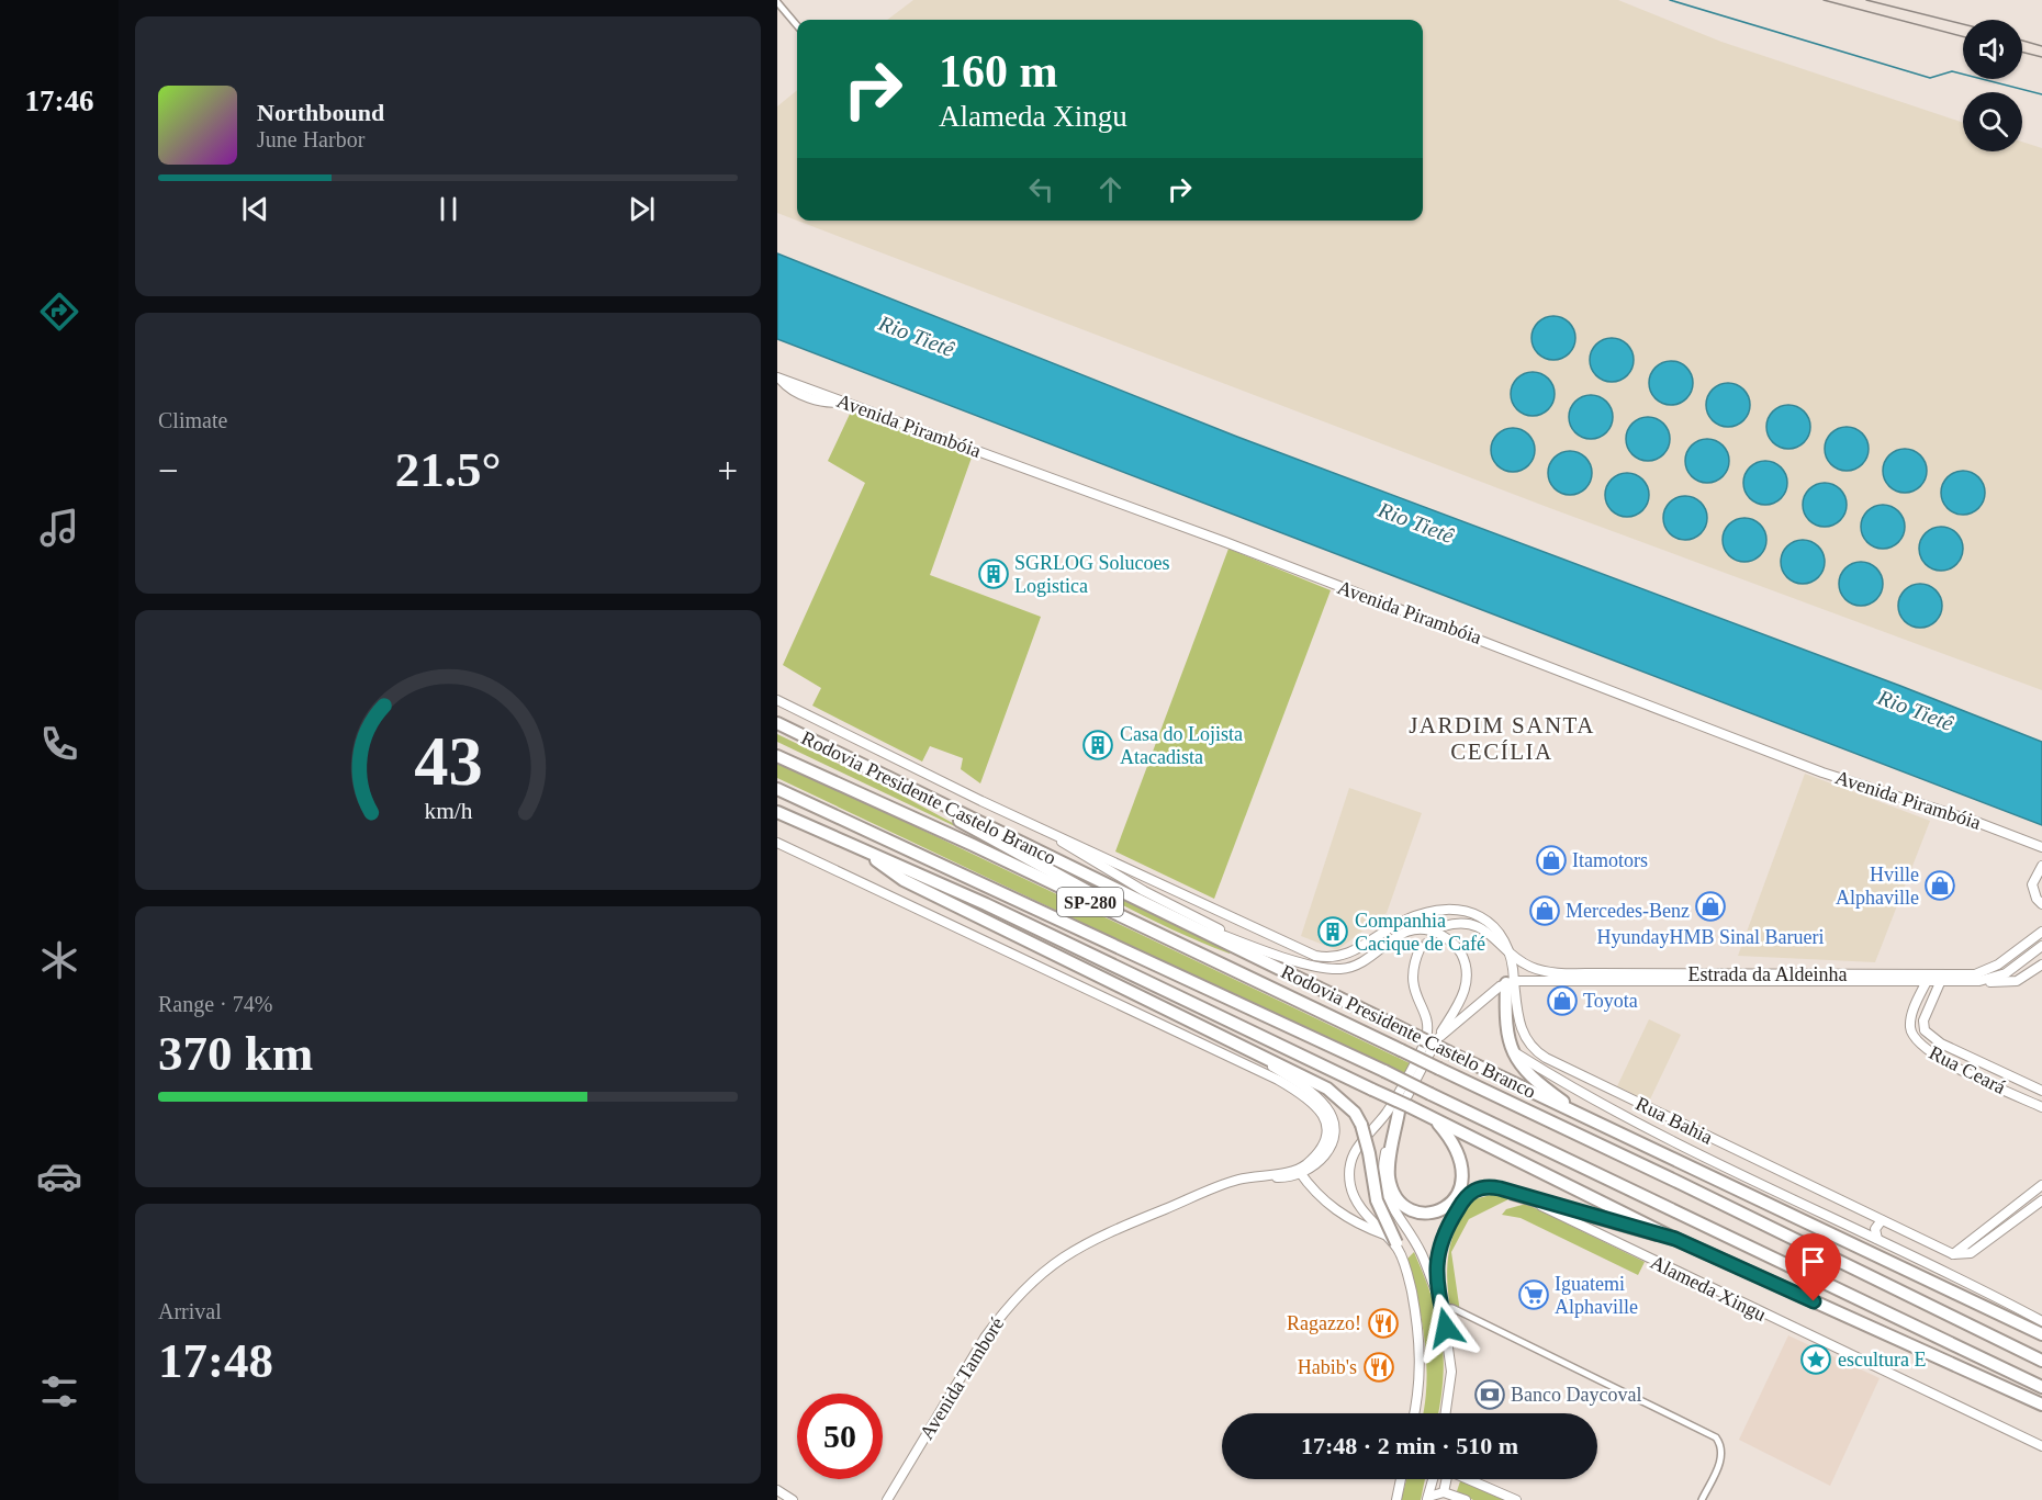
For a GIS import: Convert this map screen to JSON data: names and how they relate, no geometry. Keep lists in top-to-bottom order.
{
  "streets": {
    "highway": ["Rodovia Presidente Castelo Branco", "SP-280"],
    "main road": [
      "Avenida Pirambóia",
      "Estrada da Aldeinha",
      "Rua Ceará",
      "Rua Bahia",
      "Alameda Xingu",
      "Avenida Tamboré"
    ]
  },
  "crossings": [
    ["Estrada da Aldeinha", "Rua Ceará"],
    ["Estrada da Aldeinha", "Rua Bahia"]
  ],
  "districts": ["JARDIM SANTA CECÍLIA"],
  "water": ["Rio Tietê"],
  "places": {
    "building": ["SGRLOG Solucoes Logistica", "Casa do Lojista Atacadista", "Companhia Cacique de Café"],
    "shop": [
      "Itamotors",
      "Hville Alphaville",
      "HyundayHMB Sinal Barueri",
      "Mercedes-Benz",
      "Toyota"
    ],
    "supermarket": ["Iguatemi Alphaville"],
    "restaurant": ["Ragazzo!", "Habib's"],
    "place": ["escultura E"],
    "bank": ["Banco Daycoval"]
  },
  "page": {
    "tabs": "17:46",
    "turn": ["160 m", "Alameda Xingu"],
    "song": ["Northbound", "June Harbor"],
    "tile": [
      "Climate",
      ["Range · 74%", "370 km"],
      ["Arrival", "17:48"]
    ],
    "heat": ["−", "21.5°", "+"],
    "limit": "50",
    "trip": "17:48 · 2 min · 510 m",
    "gauge": ["43", "km/h"]
  }
}
